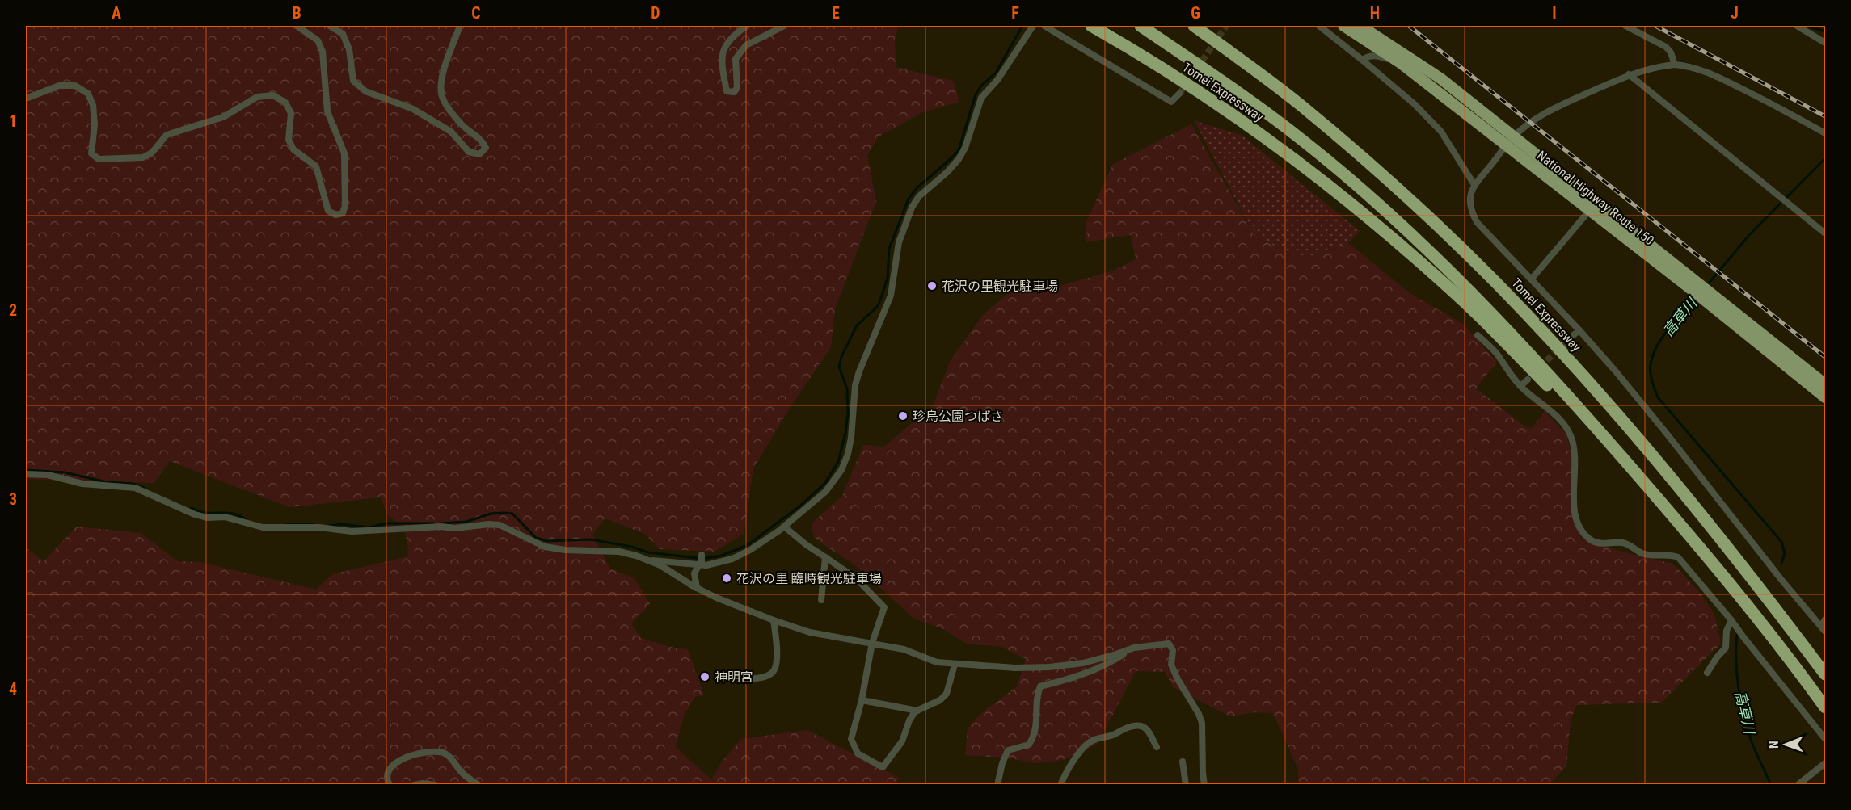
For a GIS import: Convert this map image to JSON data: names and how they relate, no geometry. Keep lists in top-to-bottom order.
{
  "streets": {
    "highway": ["Tomei Expressway", "National Highway Route 150"]
  },
  "water": ["高草川"],
  "places": [
    "花沢の里観光駐車場",
    "珍鳥公園つばさ",
    "花沢の里 臨時観光駐車場",
    "神明宮"
  ],
  "north": "left",
  "grid": {
    "columns": [
      "A",
      "B",
      "C",
      "D",
      "E",
      "F",
      "G",
      "H",
      "I",
      "J"
    ],
    "rows": [
      "1",
      "2",
      "3",
      "4"
    ]
  }
}
